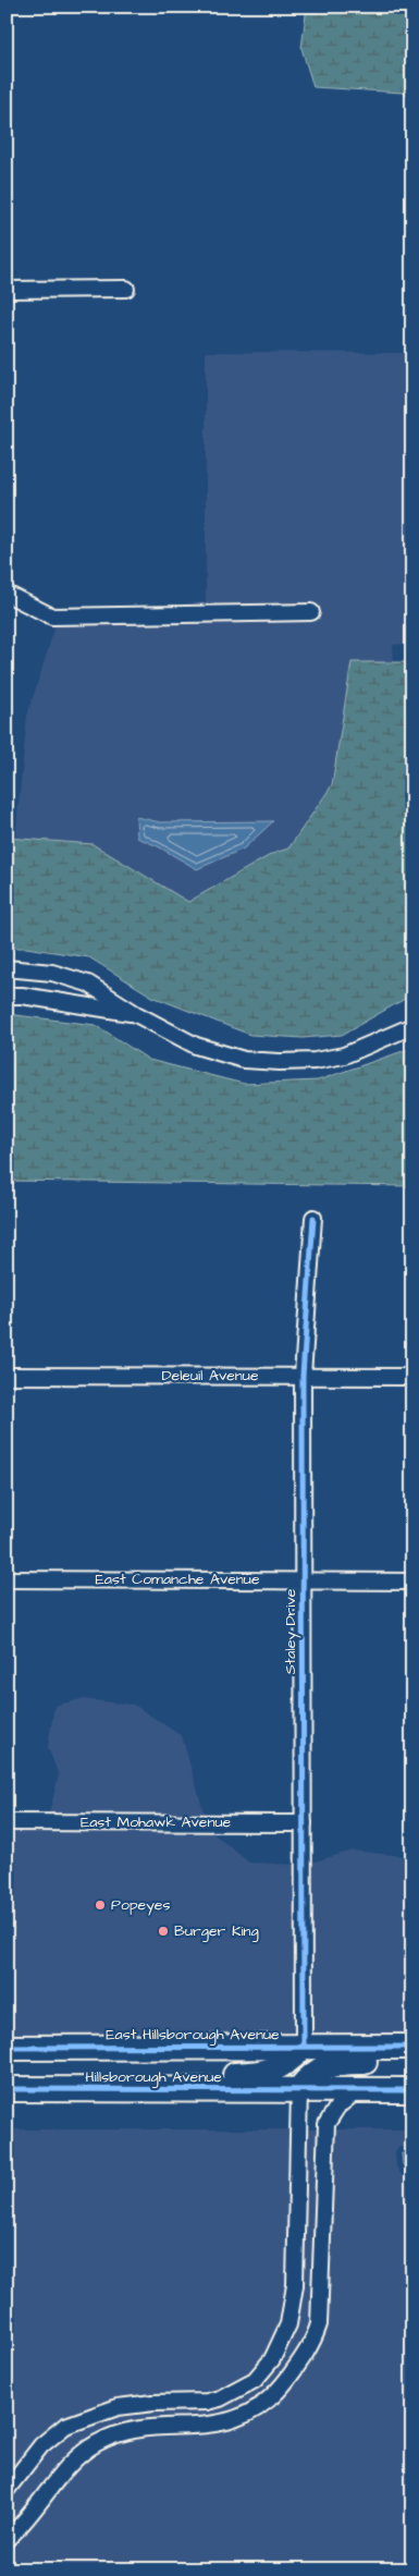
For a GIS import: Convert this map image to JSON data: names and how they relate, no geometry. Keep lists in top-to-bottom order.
{
  "streets": {
    "main road": ["East Hillsborough Avenue", "Hillsborough Avenue"],
    "street": [
      "Deleuil Avenue",
      "East Comanche Avenue",
      "Staley Drive",
      "East Mohawk Avenue"
    ]
  },
  "crossings": [
    ["Deleuil Avenue", "Staley Drive"],
    ["East Comanche Avenue", "Staley Drive"],
    ["Staley Drive", "East Mohawk Avenue"],
    ["Staley Drive", "East Hillsborough Avenue"]
  ],
  "places": ["Popeyes", "Burger King"]
}
